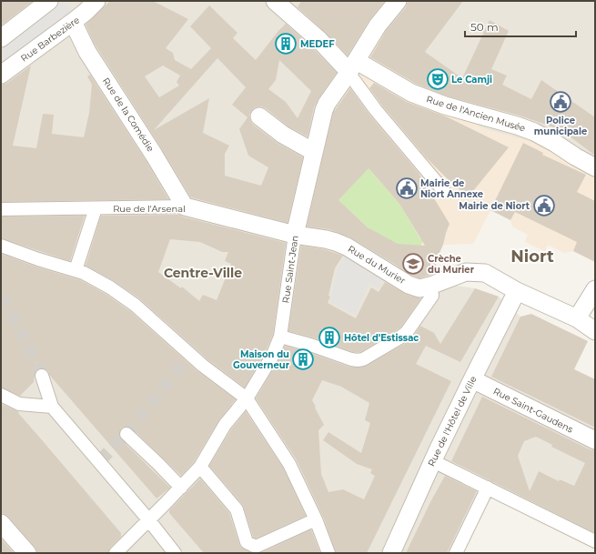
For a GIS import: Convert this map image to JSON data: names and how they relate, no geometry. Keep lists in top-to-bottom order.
{
  "streets": {
    "street": [
      "Rue Barbezière",
      "Rue de l'Ancien Musée",
      "Rue de la Comédie",
      "Rue de l'Arsenal",
      "Rue du Murier",
      "Rue Saint-Jean",
      "Rue Saint-Gaudens",
      "Rue de l'Hôtel de Ville"
    ]
  },
  "crossings": [
    ["Rue Barbezière", "Rue de la Comédie"],
    ["Rue de l'Ancien Musée", "Rue Saint-Jean"],
    ["Rue de la Comédie", "Rue de l'Arsenal"],
    ["Rue de l'Arsenal", "Rue du Murier"],
    ["Rue de l'Arsenal", "Rue Saint-Jean"],
    ["Rue du Murier", "Rue Saint-Jean"],
    ["Rue du Murier", "Rue de l'Hôtel de Ville"],
    ["Rue Saint-Gaudens", "Rue de l'Hôtel de Ville"]
  ],
  "districts": ["Niort", "Centre-Ville"],
  "places": {
    "building": ["MEDEF", "Hôtel d'Estissac", "Maison du Gouverneur"],
    "theatre": ["Le Camji"],
    "public building": ["Police municipale", "Mairie de Niort Annexe", "Mairie de Niort"],
    "school or university": ["Crèche du Murier"]
  },
  "scale_bar": "50 m"
}
